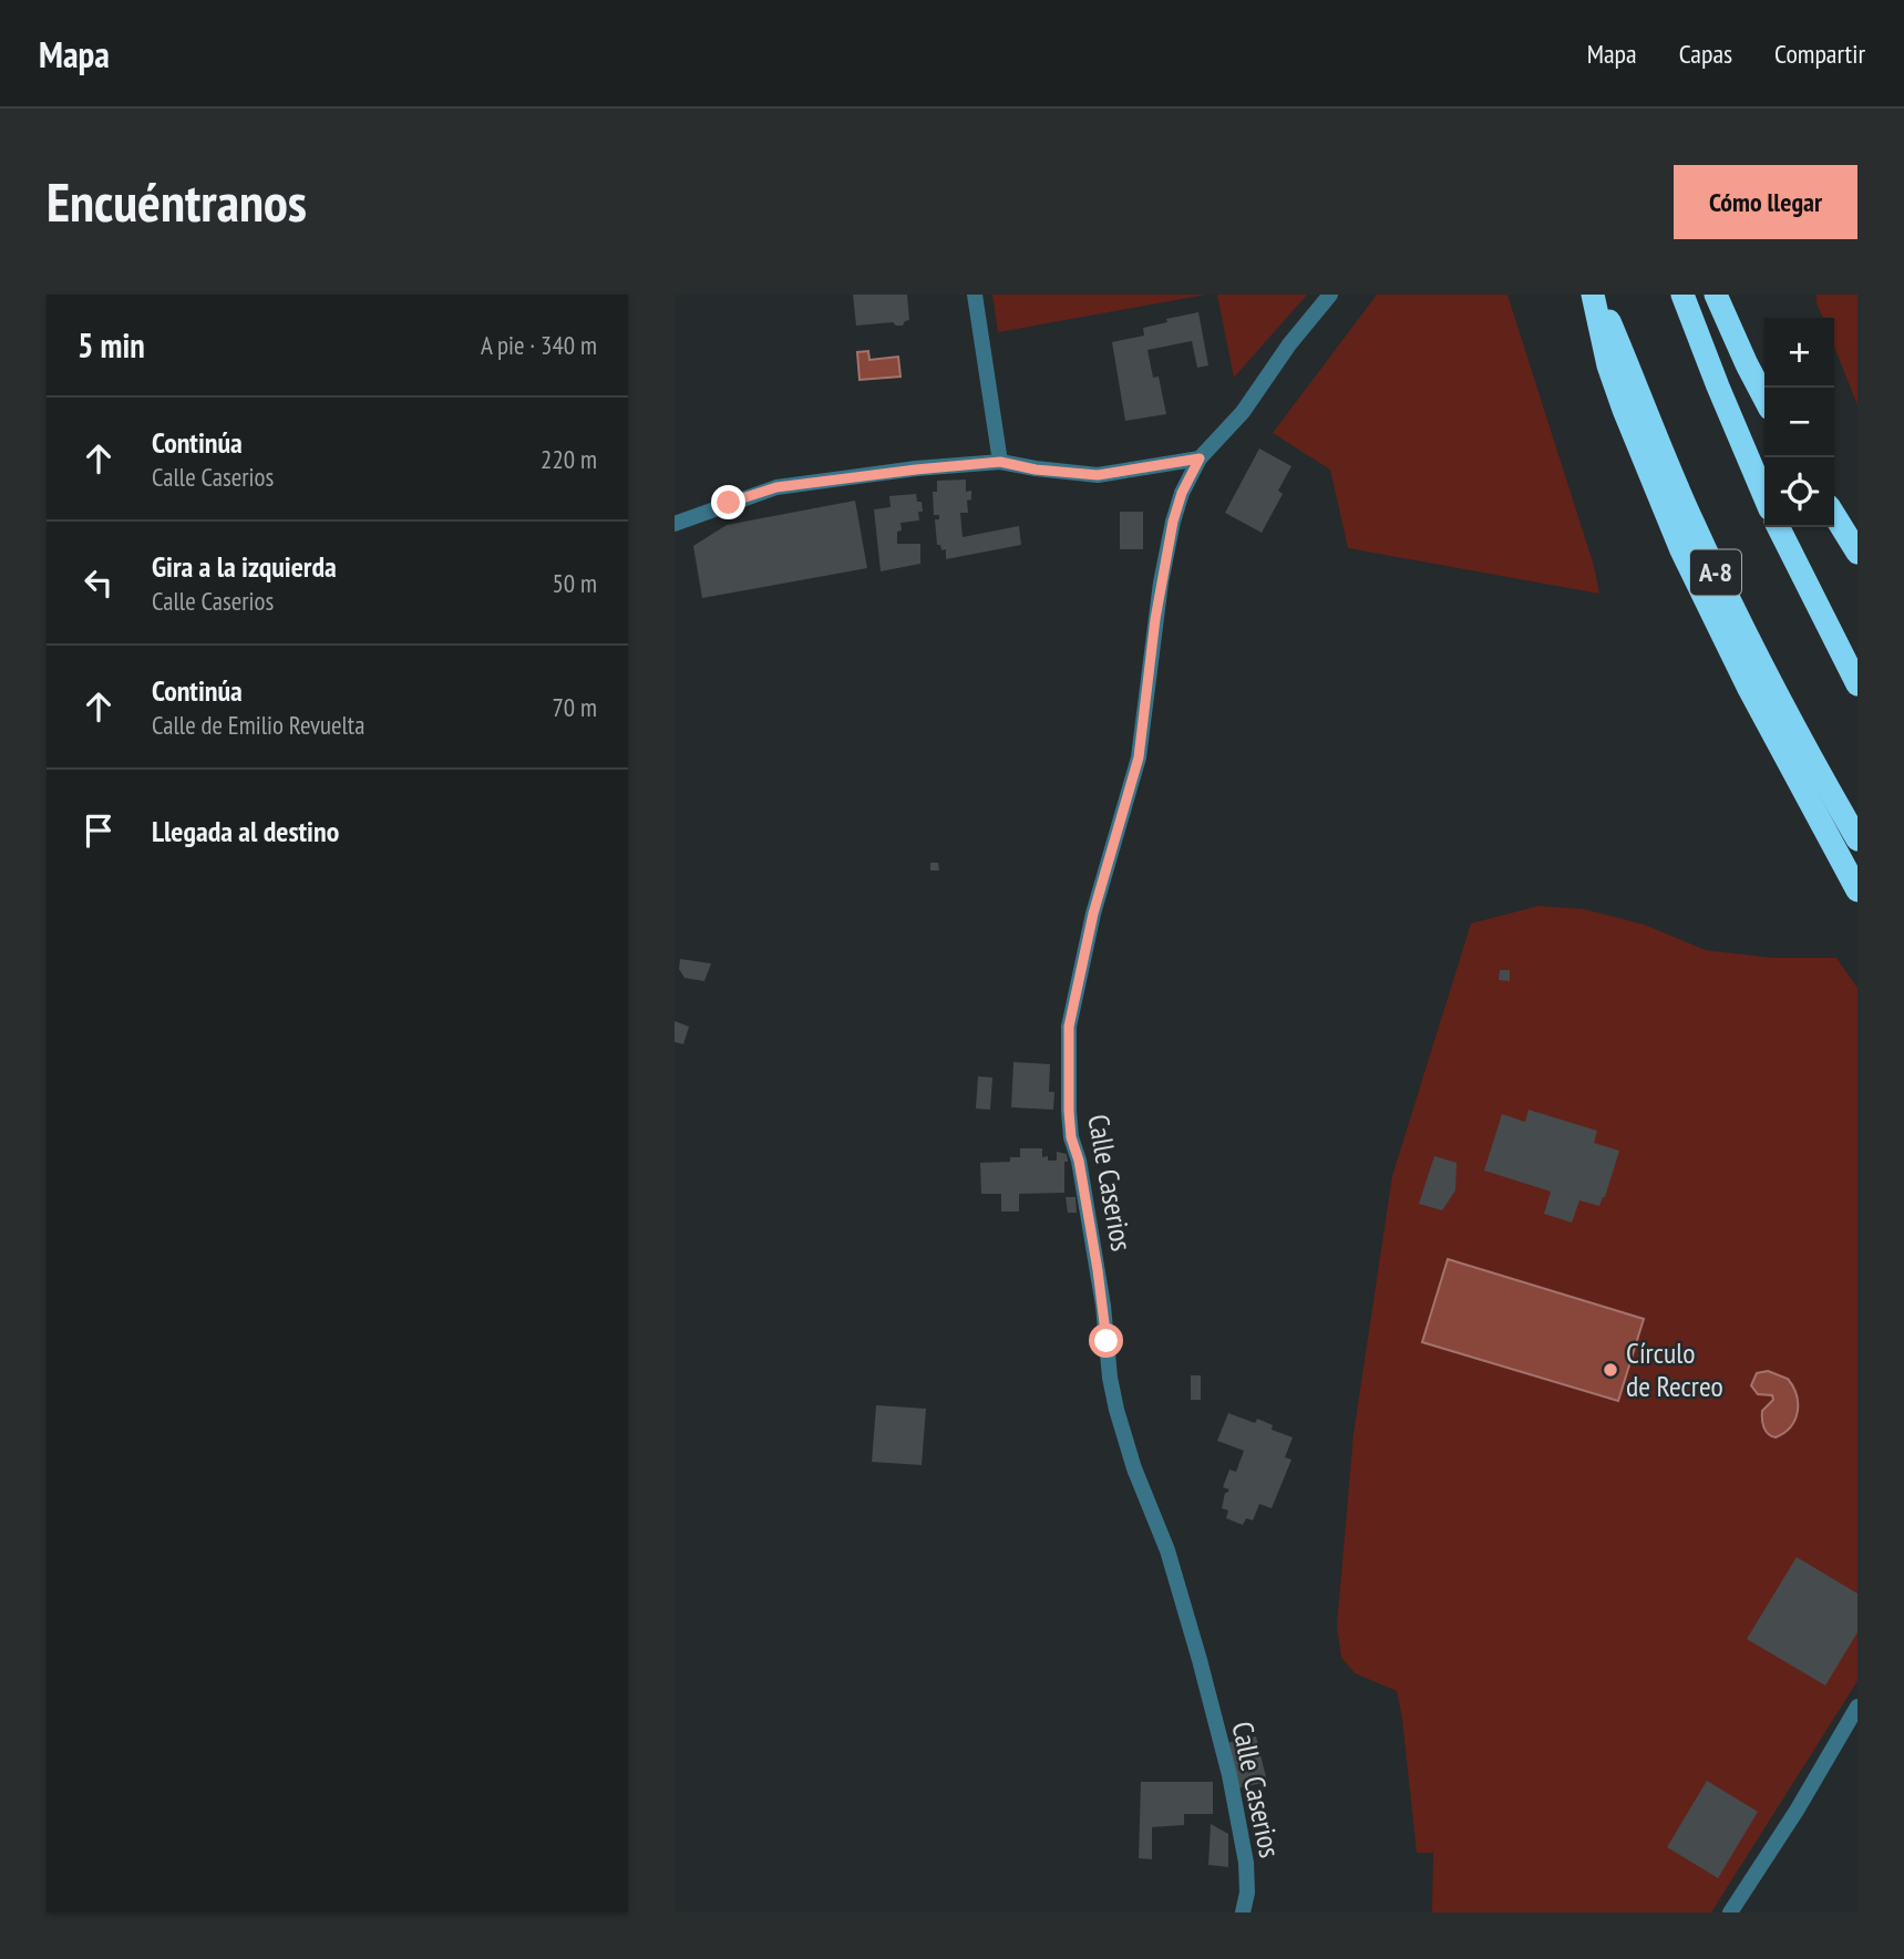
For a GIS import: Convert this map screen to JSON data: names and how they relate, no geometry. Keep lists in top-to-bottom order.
{
  "streets": {
    "highway": ["A-8"],
    "street": ["Calle Caserios"]
  },
  "places": ["Círculo de Recreo"],
  "page": {
    "header": "Mapa",
    "nav": ["Mapa", "Capas", "Compartir"],
    "buttons": "Cómo llegar",
    "title": "Encuéntranos",
    "heading": ["5 min", "A pie · 340 m"],
    "map_buttons": ["+", "−"],
    "list": [
      ["Continúa", "Calle Caserios", "220 m"],
      ["Gira a la izquierda", "Calle Caserios", "50 m"],
      ["Continúa", "Calle de Emilio Revuelta", "70 m"],
      "Llegada al destino"
    ]
  }
}
